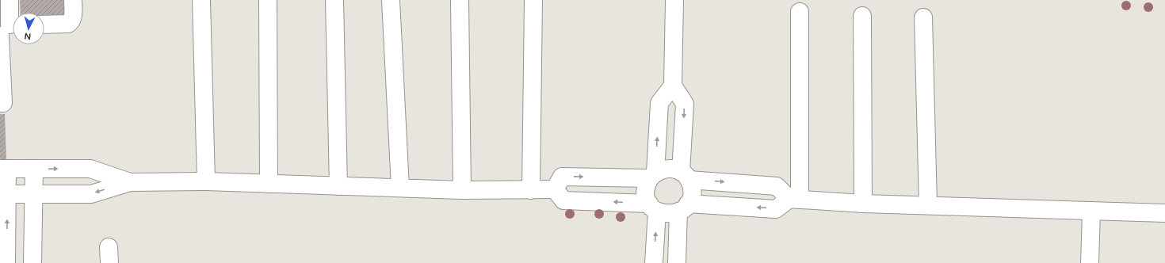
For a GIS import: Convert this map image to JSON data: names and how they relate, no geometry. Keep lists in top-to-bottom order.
{
  "north": "bottom"
}
